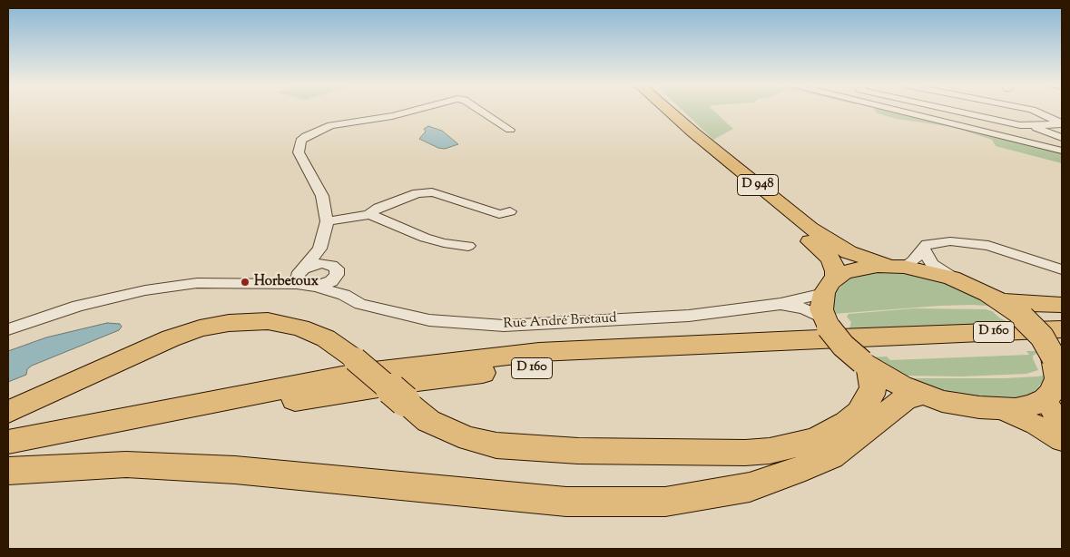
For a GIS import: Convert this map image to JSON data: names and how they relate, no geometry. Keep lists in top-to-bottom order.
{
  "streets": {
    "highway": ["D 948", "D 160"],
    "street": ["Rue André Bretaud"]
  },
  "crossings": [
    ["D 948", "Rue André Bretaud"]
  ],
  "places": ["Horbetoux"]
}
